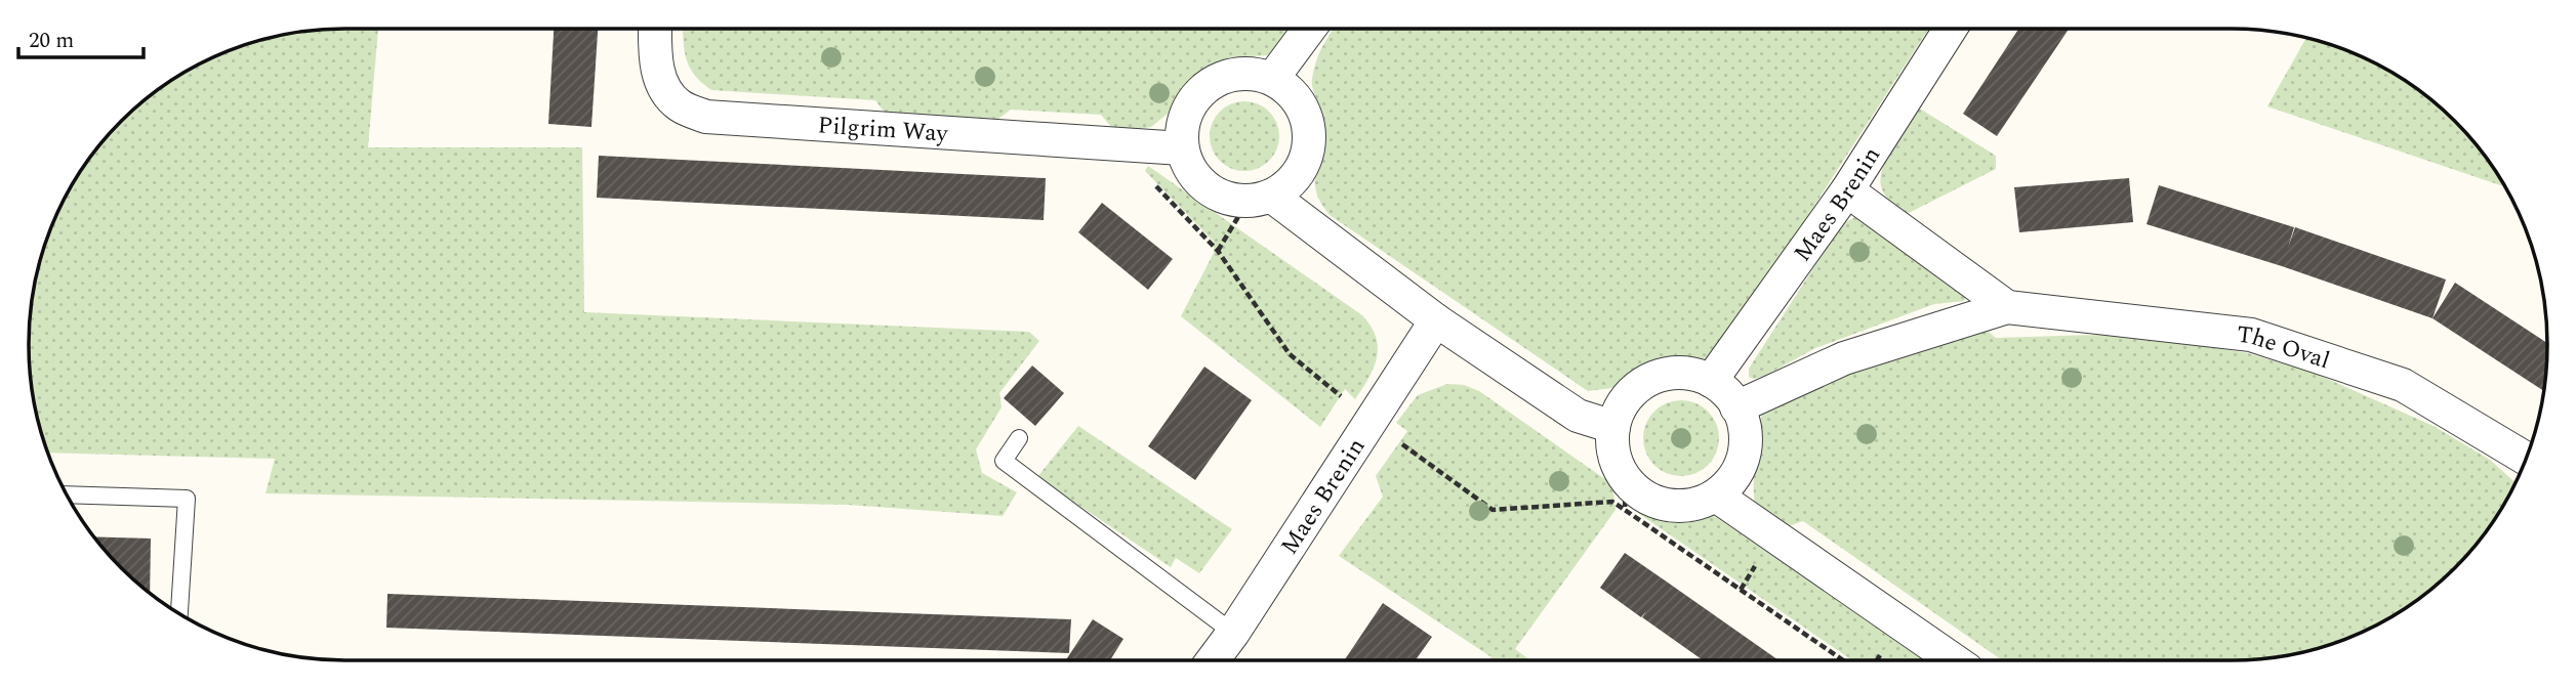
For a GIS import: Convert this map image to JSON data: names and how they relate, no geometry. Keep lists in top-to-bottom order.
{
  "streets": {
    "street": ["Pilgrim Way", "Maes Brenin", "The Oval"]
  },
  "crossings": [
    ["Maes Brenin", "The Oval"]
  ],
  "scale_bar": "20 m"
}
